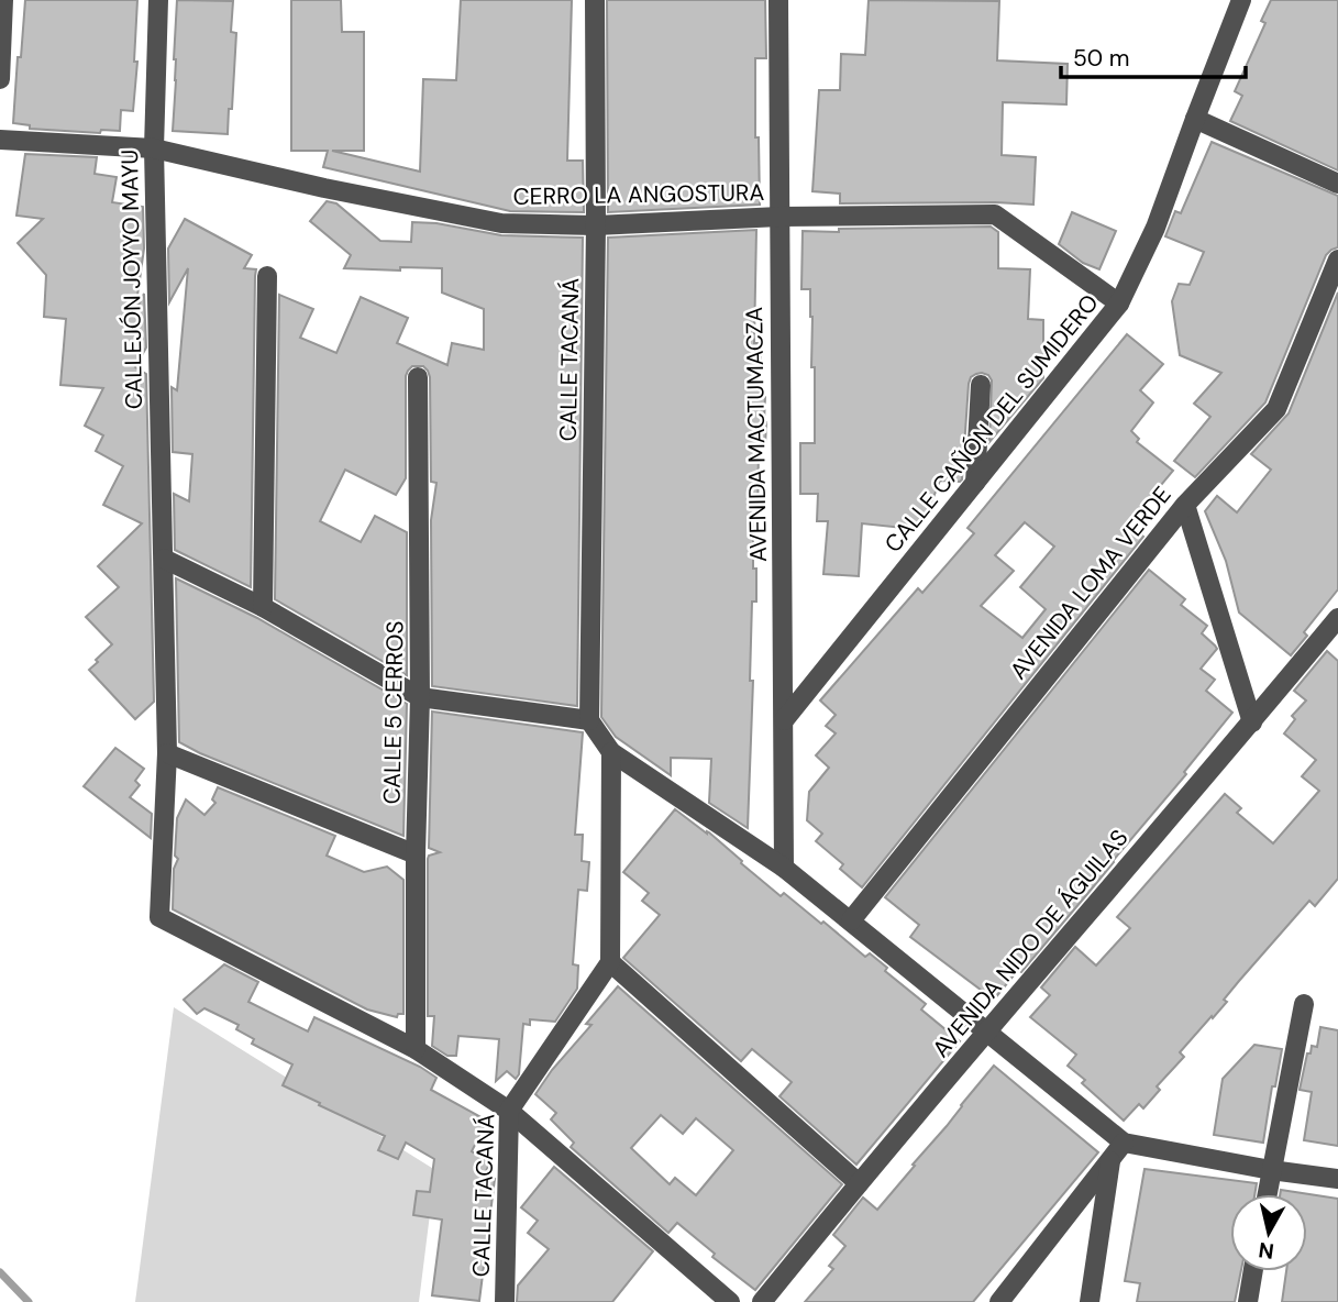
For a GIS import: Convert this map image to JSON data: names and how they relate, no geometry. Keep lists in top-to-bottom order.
{
  "streets": {
    "street": [
      "CERRO LA ANGOSTURA",
      "CALLEJÓN JOYYO MAYU",
      "CALLE TACANÁ",
      "CALLE CAÑÓN DEL SUMIDERO",
      "AVENIDA MACTUMACZA",
      "AVENIDA LOMA VERDE",
      "CALLE 5 CERROS",
      "AVENIDA NIDO DE ÁGUILAS"
    ]
  },
  "crossings": [
    ["CERRO LA ANGOSTURA", "CALLEJÓN JOYYO MAYU"],
    ["CERRO LA ANGOSTURA", "CALLE TACANÁ"],
    ["CERRO LA ANGOSTURA", "CALLE CAÑÓN DEL SUMIDERO"],
    ["CERRO LA ANGOSTURA", "AVENIDA MACTUMACZA"],
    ["CALLEJÓN JOYYO MAYU", "CALLE 5 CERROS"],
    ["CALLE CAÑÓN DEL SUMIDERO", "AVENIDA MACTUMACZA"]
  ],
  "scale_bar": "50 m",
  "north": "bottom"
}
